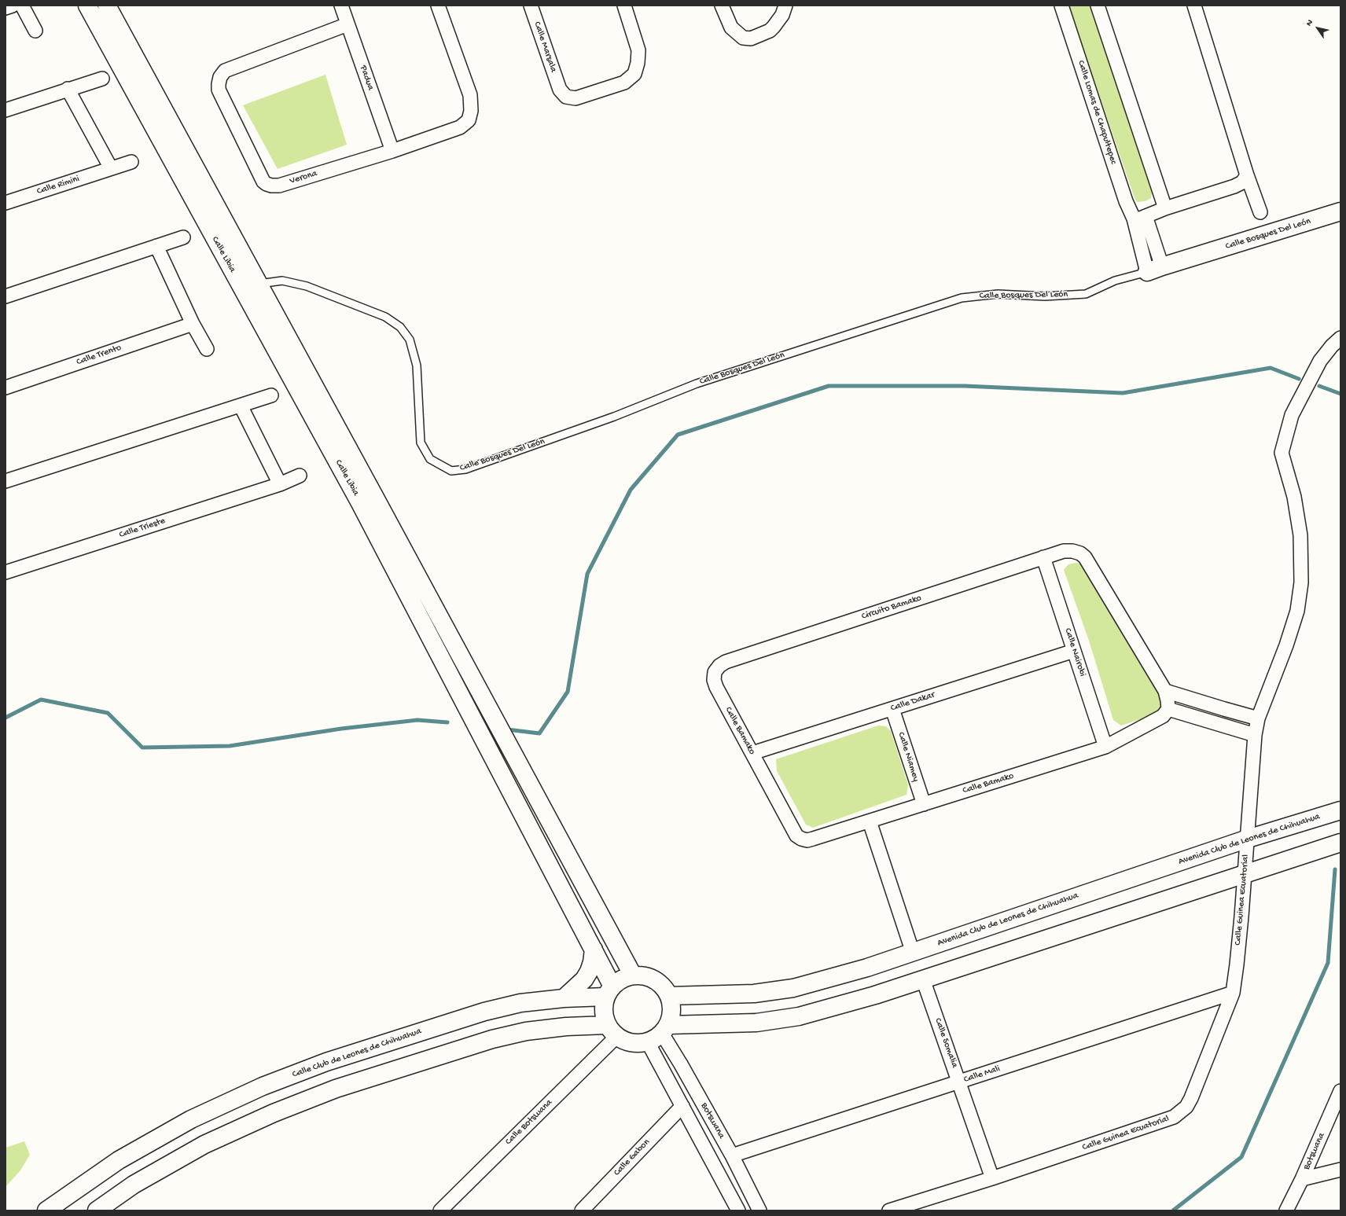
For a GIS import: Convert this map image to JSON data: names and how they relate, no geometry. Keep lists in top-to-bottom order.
{
  "streets": {
    "street": [
      "Calle Marsala",
      "Padua",
      "Calle Lomas de Chapultepec",
      "Verona",
      "Calle Rimini",
      "Calle Bosques Del León",
      "Calle Libia",
      "Calle Trento",
      "Calle Trieste",
      "Circuito Bamako",
      "Calle Nairobi",
      "Calle Dakar",
      "Calle Bamako",
      "Calle Niamey",
      "Avenida Club de Leones de Chihuahua",
      "Calle Guinea Ecuatorial",
      "Calle Somalia",
      "Calle Club de Leones de Chihuahua",
      "Calle Mali",
      "Botswana",
      "Calle Botswana",
      "Calle Gabon"
    ]
  },
  "crossings": [
    ["Padua", "Verona"],
    ["Calle Lomas de Chapultepec", "Calle Bosques Del León"],
    ["Calle Bosques Del León", "Calle Libia"],
    ["Circuito Bamako", "Calle Nairobi"],
    ["Circuito Bamako", "Calle Bamako"],
    ["Calle Nairobi", "Calle Dakar"],
    ["Calle Nairobi", "Calle Bamako"],
    ["Calle Dakar", "Calle Bamako"],
    ["Calle Dakar", "Calle Niamey"],
    ["Calle Bamako", "Calle Niamey"],
    ["Avenida Club de Leones de Chihuahua", "Calle Guinea Ecuatorial"],
    ["Avenida Club de Leones de Chihuahua", "Calle Club de Leones de Chihuahua"],
    ["Avenida Club de Leones de Chihuahua", "Botswana"],
    ["Avenida Club de Leones de Chihuahua", "Calle Botswana"],
    ["Calle Guinea Ecuatorial", "Calle Somalia"],
    ["Calle Guinea Ecuatorial", "Calle Mali"],
    ["Calle Somalia", "Calle Mali"],
    ["Calle Club de Leones de Chihuahua", "Botswana"],
    ["Calle Club de Leones de Chihuahua", "Calle Botswana"],
    ["Calle Mali", "Botswana"],
    ["Botswana", "Calle Botswana"],
    ["Botswana", "Calle Gabon"]
  ],
  "north": "top left"
}
